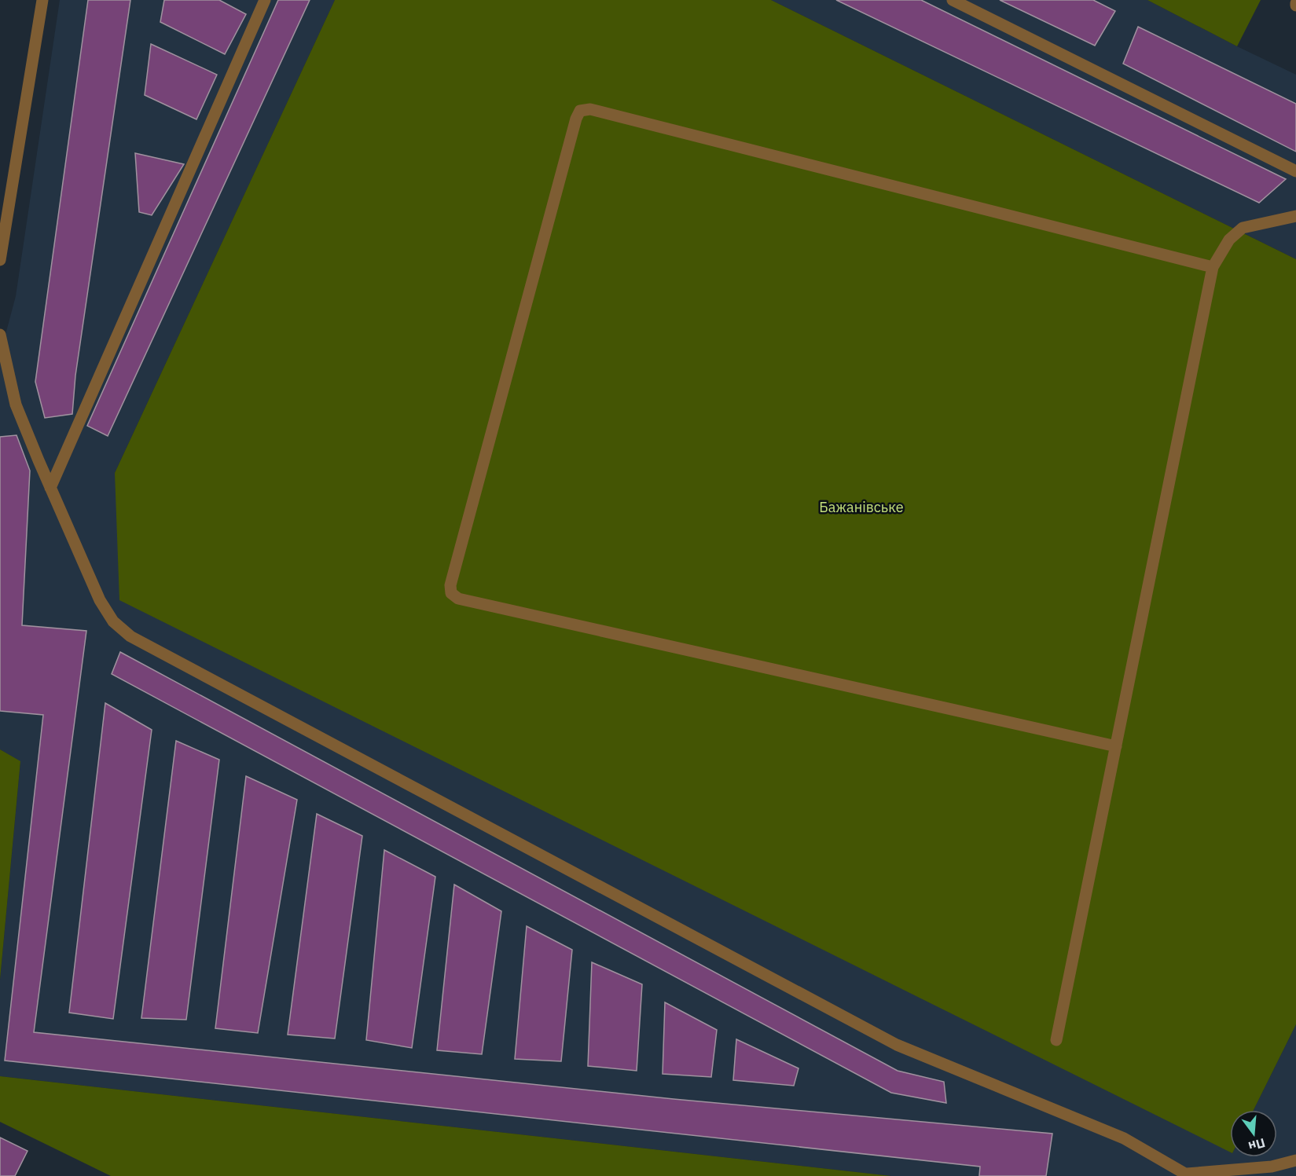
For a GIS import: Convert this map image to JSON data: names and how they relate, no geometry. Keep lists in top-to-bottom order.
{
  "parks": ["Бажанівське"],
  "north": "bottom"
}
